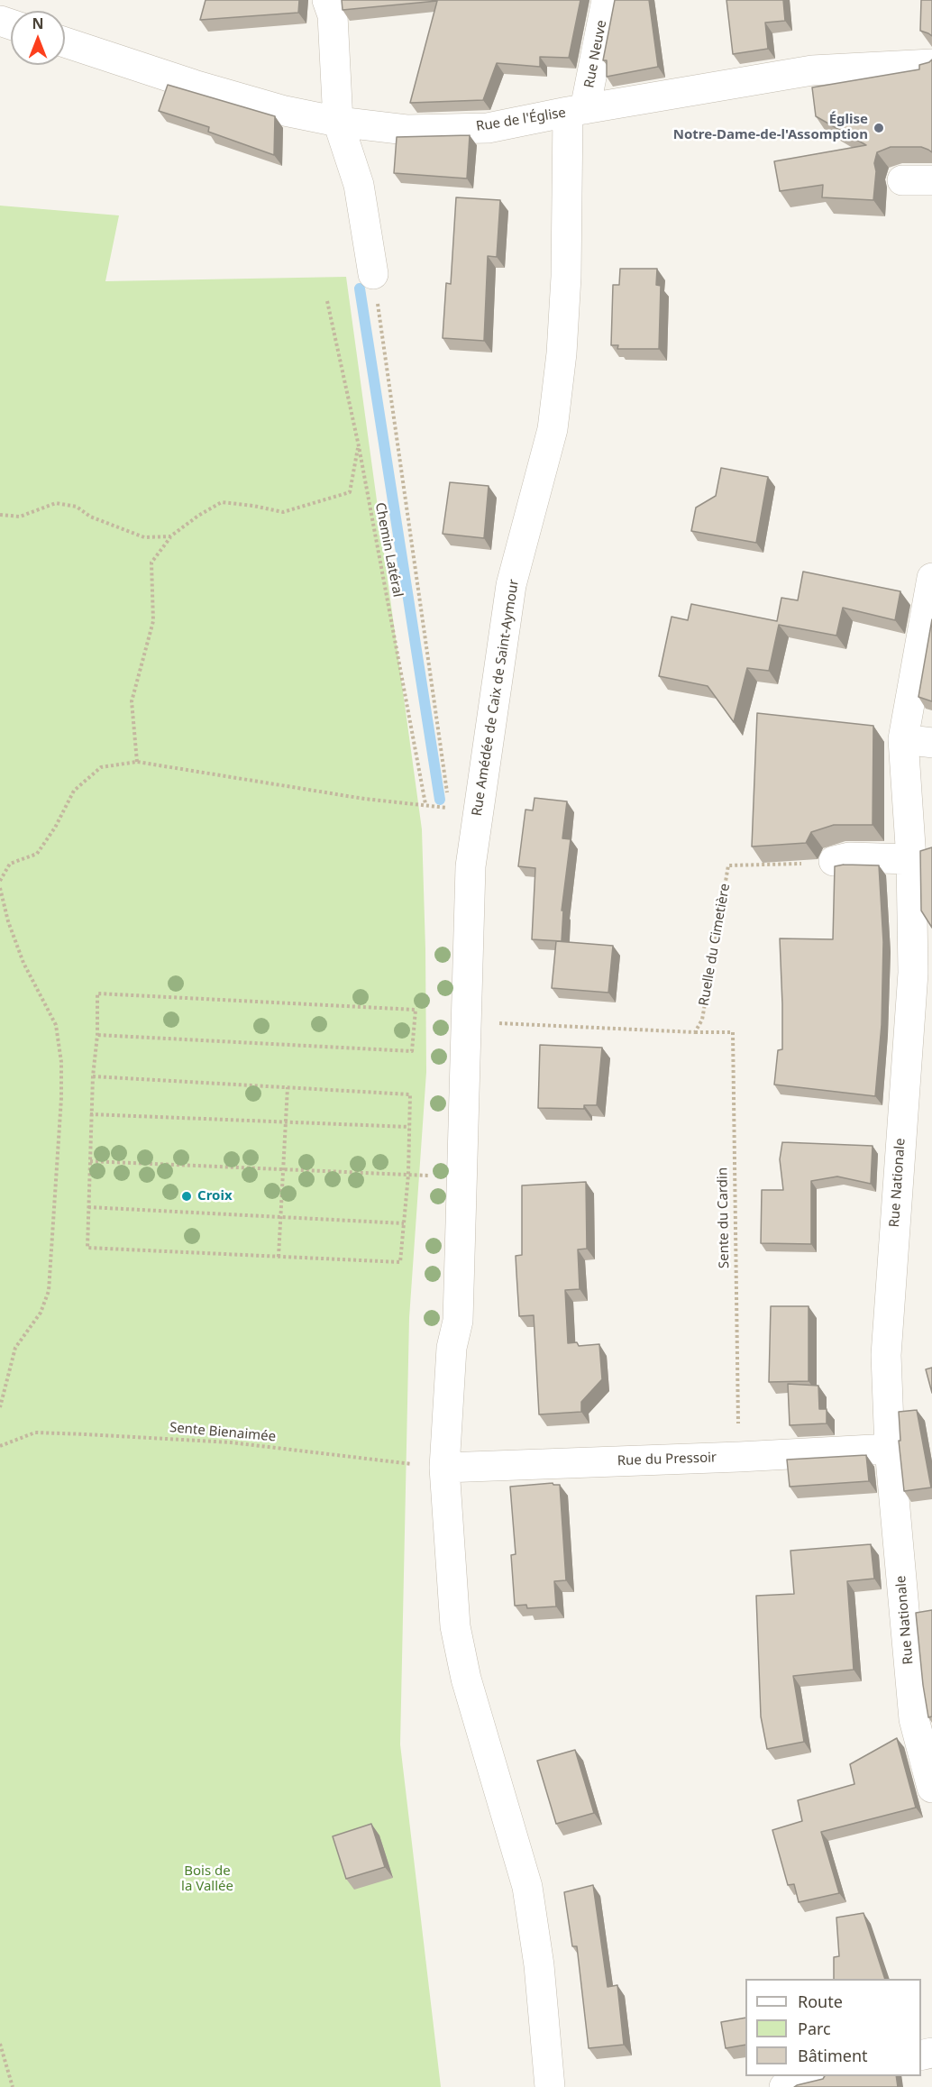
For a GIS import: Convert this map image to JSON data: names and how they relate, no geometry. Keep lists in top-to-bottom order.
{
  "streets": {
    "street": [
      "Rue Neuve",
      "Rue de l'Église",
      "Rue Amédée de Caix de Saint-Aymour",
      "Rue Nationale",
      "Rue du Pressoir"
    ],
    "path": [
      "Chemin Latéral",
      "Ruelle du Cimetière",
      "Sente du Cardin",
      "Sente Bienaimée"
    ]
  },
  "crossings": [
    ["Rue Neuve", "Rue de l'Église"],
    ["Rue Neuve", "Rue Amédée de Caix de Saint-Aymour"],
    ["Rue de l'Église", "Rue Amédée de Caix de Saint-Aymour"],
    ["Rue Amédée de Caix de Saint-Aymour", "Sente Bienaimée"],
    ["Rue Amédée de Caix de Saint-Aymour", "Rue du Pressoir"],
    ["Ruelle du Cimetière", "Sente du Cardin"],
    ["Rue Nationale", "Rue du Pressoir"],
    ["Sente Bienaimée", "Rue du Pressoir"]
  ],
  "parks": ["Bois de la Vallée"],
  "places": ["Église Notre-Dame-de-l'Assomption", "Croix"],
  "legend": ["Route", "Parc", "Bâtiment"],
  "north": "top"
}
